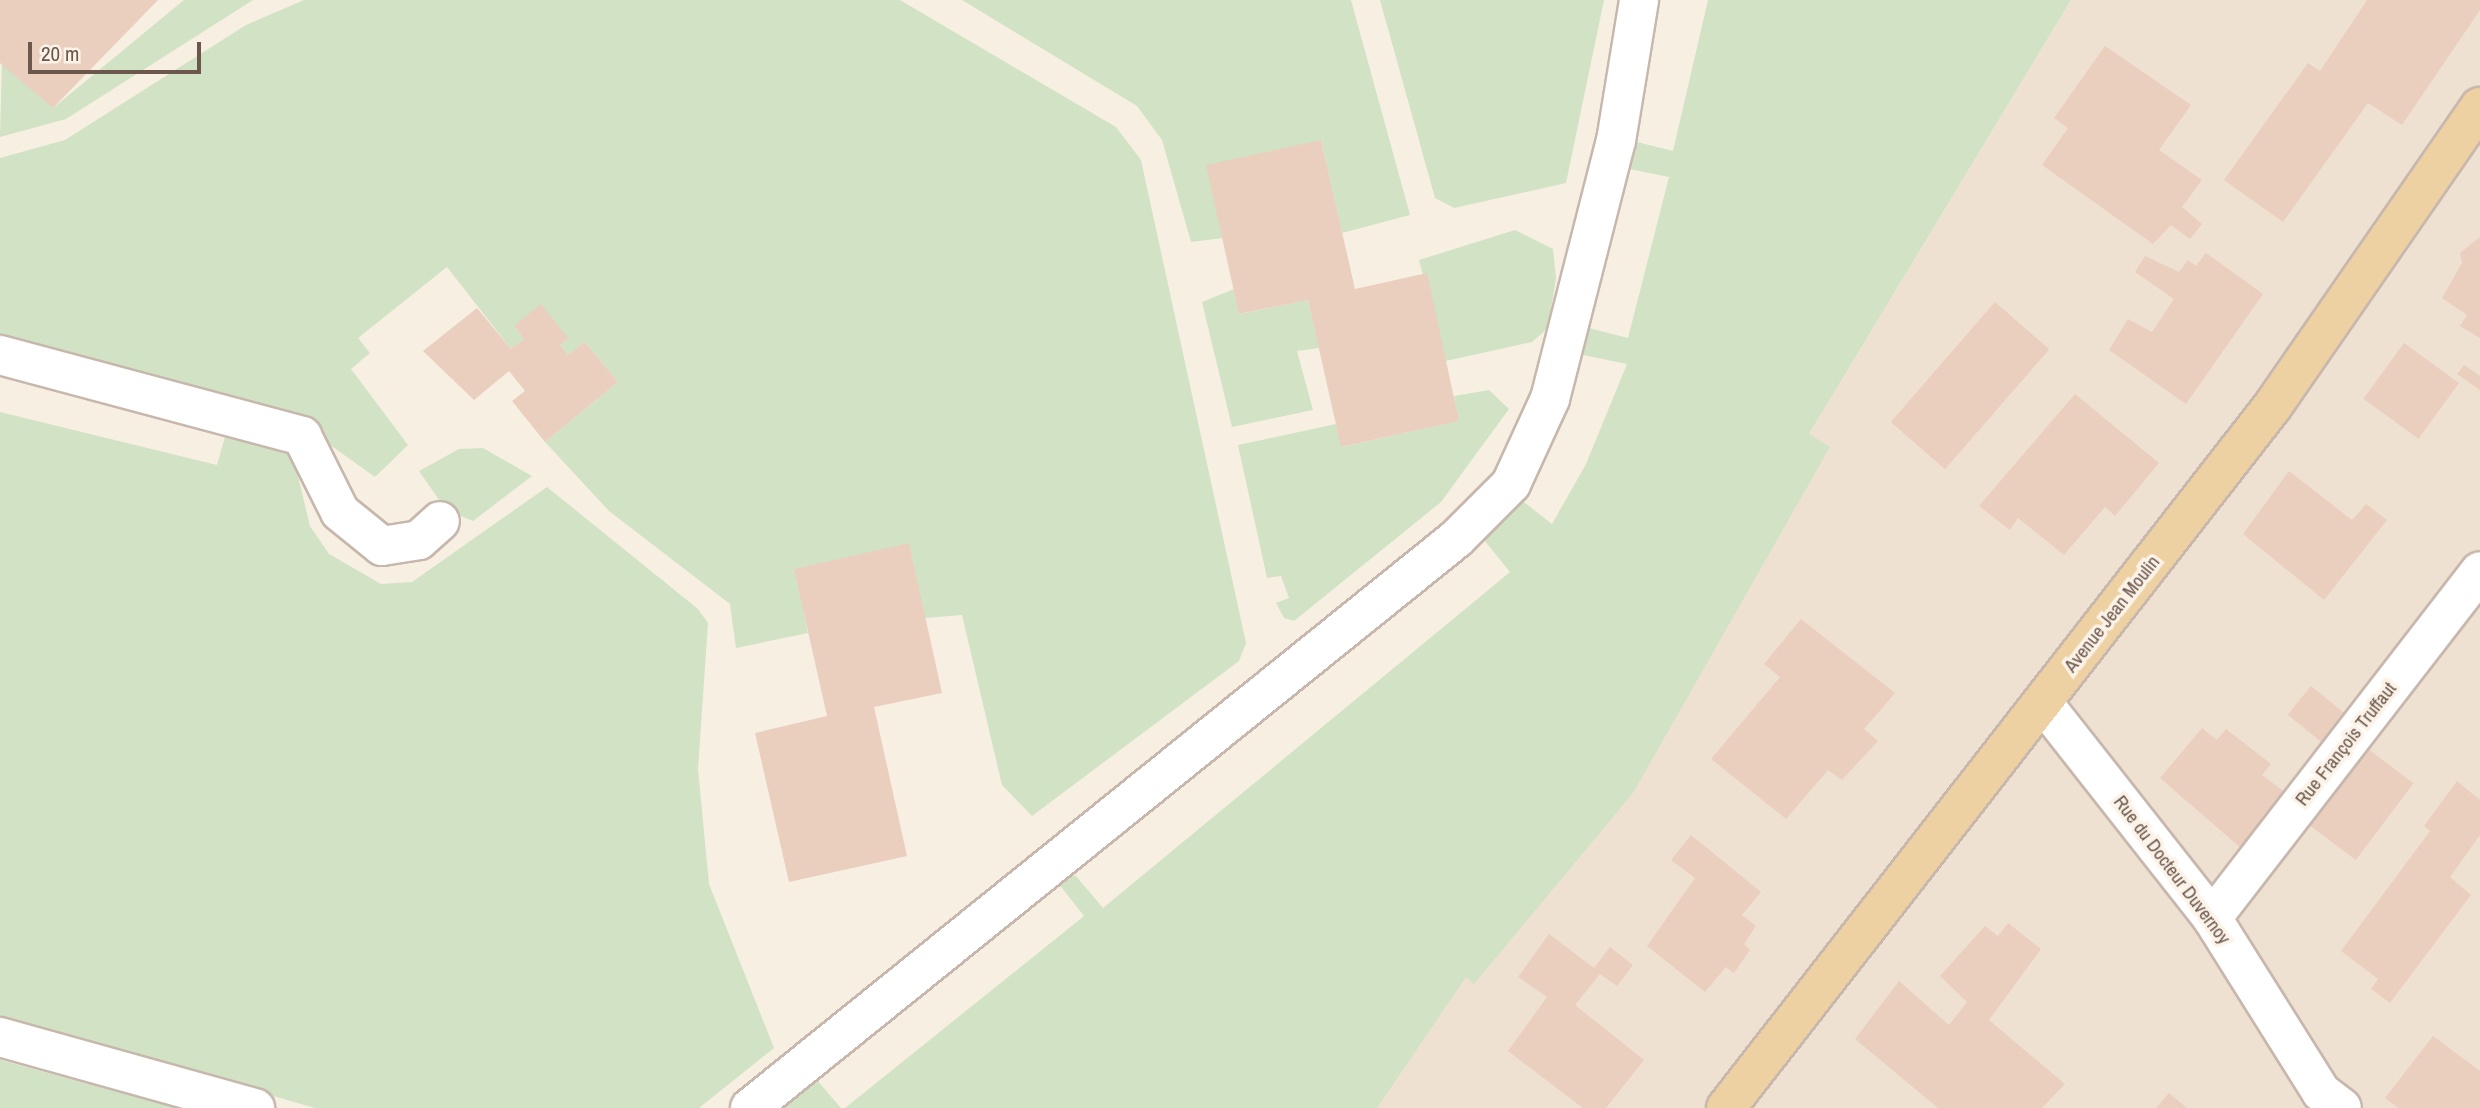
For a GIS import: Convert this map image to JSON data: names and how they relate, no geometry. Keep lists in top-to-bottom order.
{
  "streets": {
    "main road": ["Avenue Jean Moulin"],
    "street": ["Rue François Truffaut", "Rue du Docteur Duvernoy"]
  },
  "crossings": [
    ["Avenue Jean Moulin", "Rue du Docteur Duvernoy"],
    ["Rue François Truffaut", "Rue du Docteur Duvernoy"]
  ],
  "scale_bar": "20 m"
}
